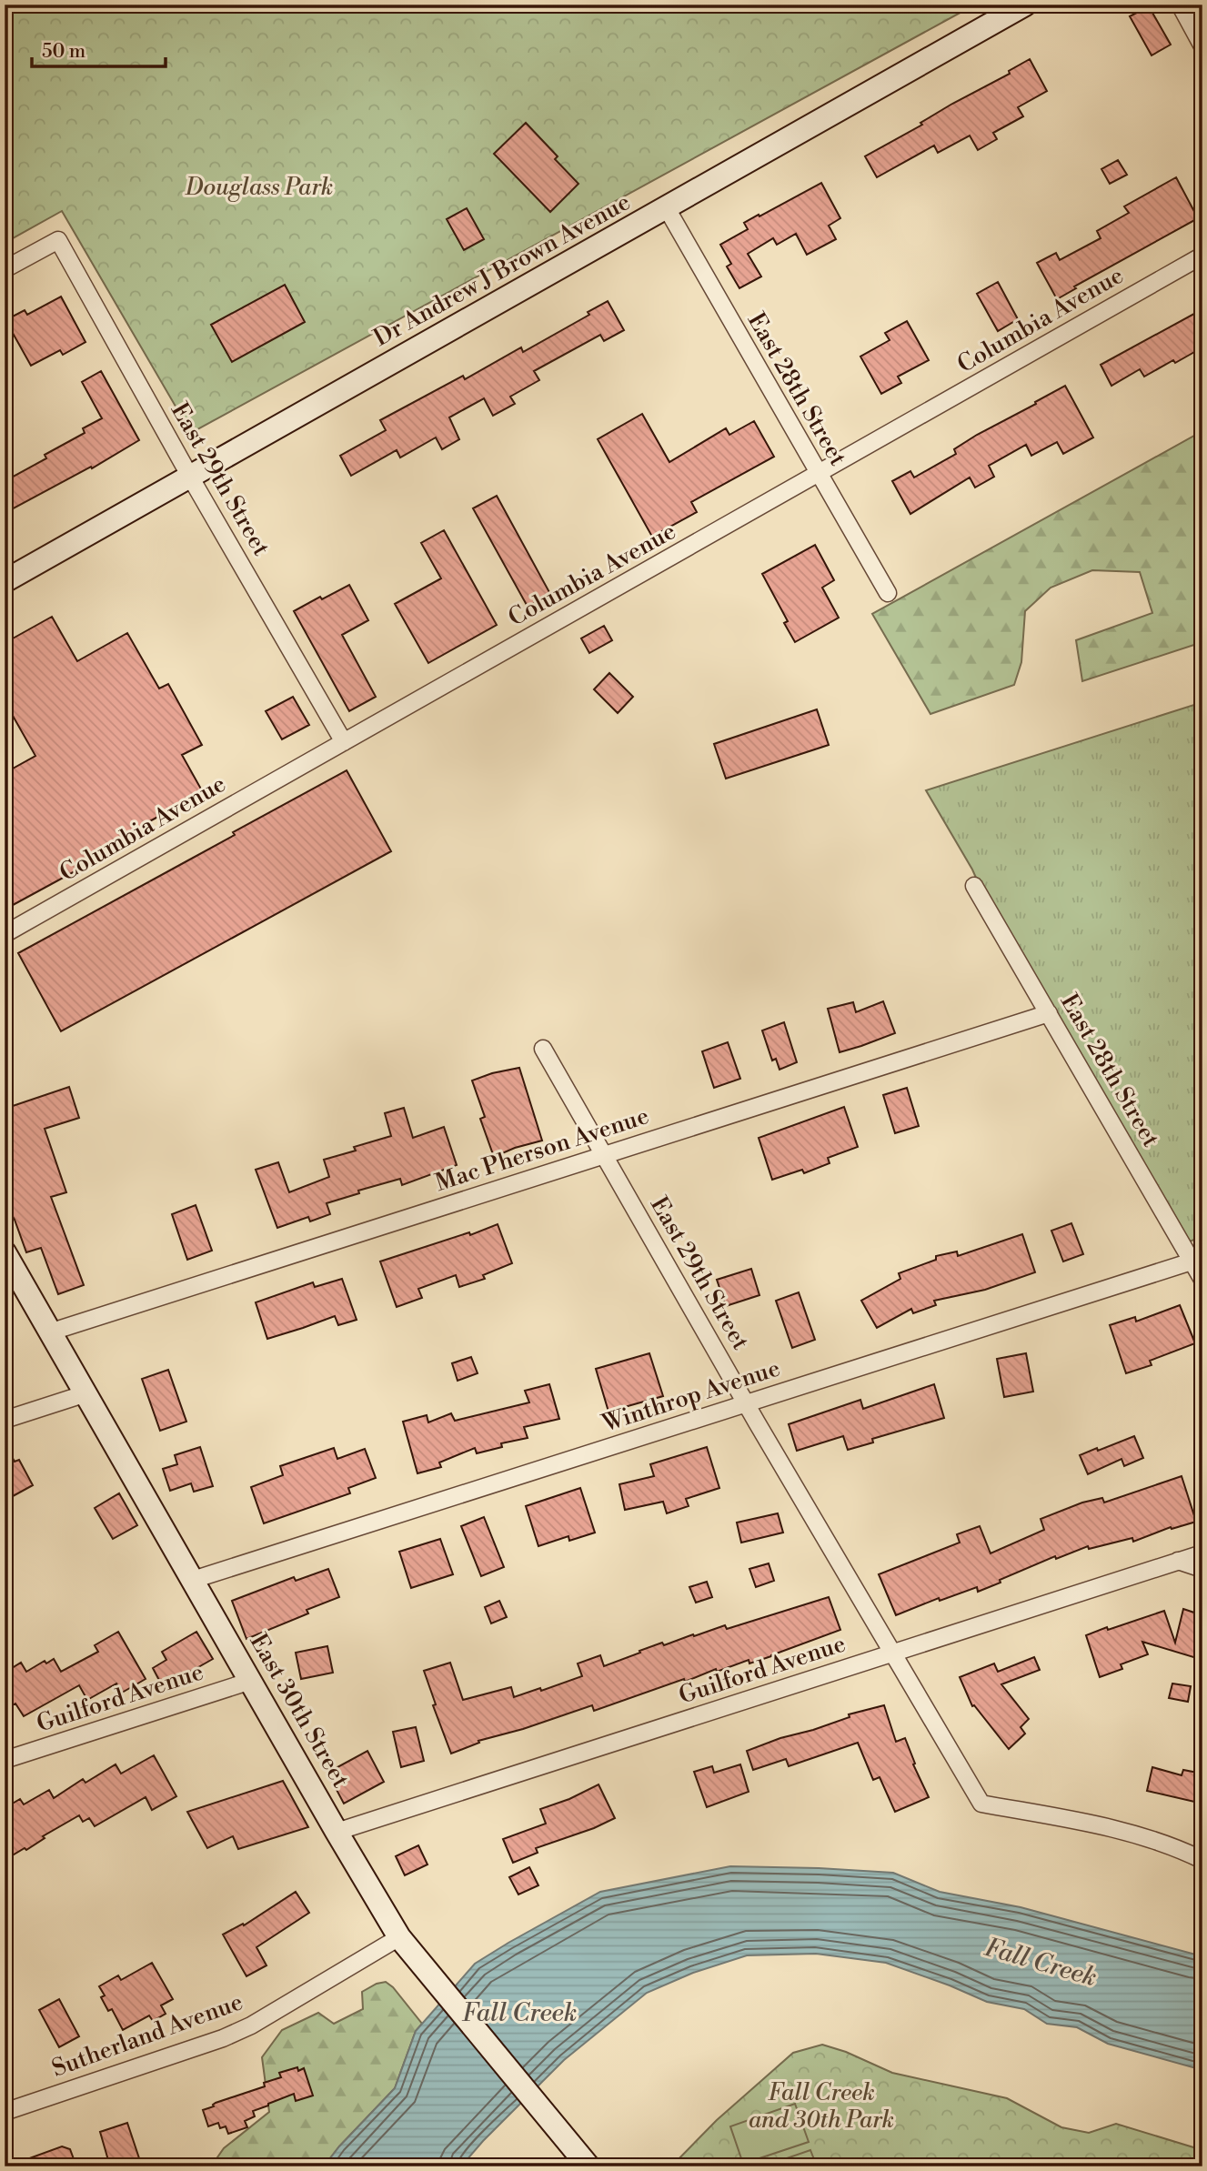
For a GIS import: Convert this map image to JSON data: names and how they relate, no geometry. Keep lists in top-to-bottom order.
{
  "streets": {
    "main road": ["Dr Andrew J Brown Avenue", "East 30th Street"],
    "street": [
      "Columbia Avenue",
      "East 28th Street",
      "East 29th Street",
      "Mac Pherson Avenue",
      "Winthrop Avenue",
      "Guilford Avenue",
      "Sutherland Avenue"
    ]
  },
  "crossings": [
    ["Dr Andrew J Brown Avenue", "East 28th Street"],
    ["Dr Andrew J Brown Avenue", "East 29th Street"],
    ["Columbia Avenue", "East 28th Street"],
    ["Columbia Avenue", "East 29th Street"],
    ["East 28th Street", "Mac Pherson Avenue"],
    ["East 28th Street", "Winthrop Avenue"],
    ["East 29th Street", "Mac Pherson Avenue"],
    ["East 29th Street", "Winthrop Avenue"],
    ["East 29th Street", "Guilford Avenue"],
    ["Mac Pherson Avenue", "East 30th Street"],
    ["Winthrop Avenue", "East 30th Street"],
    ["Guilford Avenue", "East 30th Street"],
    ["East 30th Street", "Sutherland Avenue"]
  ],
  "water": ["Fall Creek"],
  "parks": ["Douglass Park", "Fall Creek and 30th Park"],
  "scale_bar": "50 m"
}
